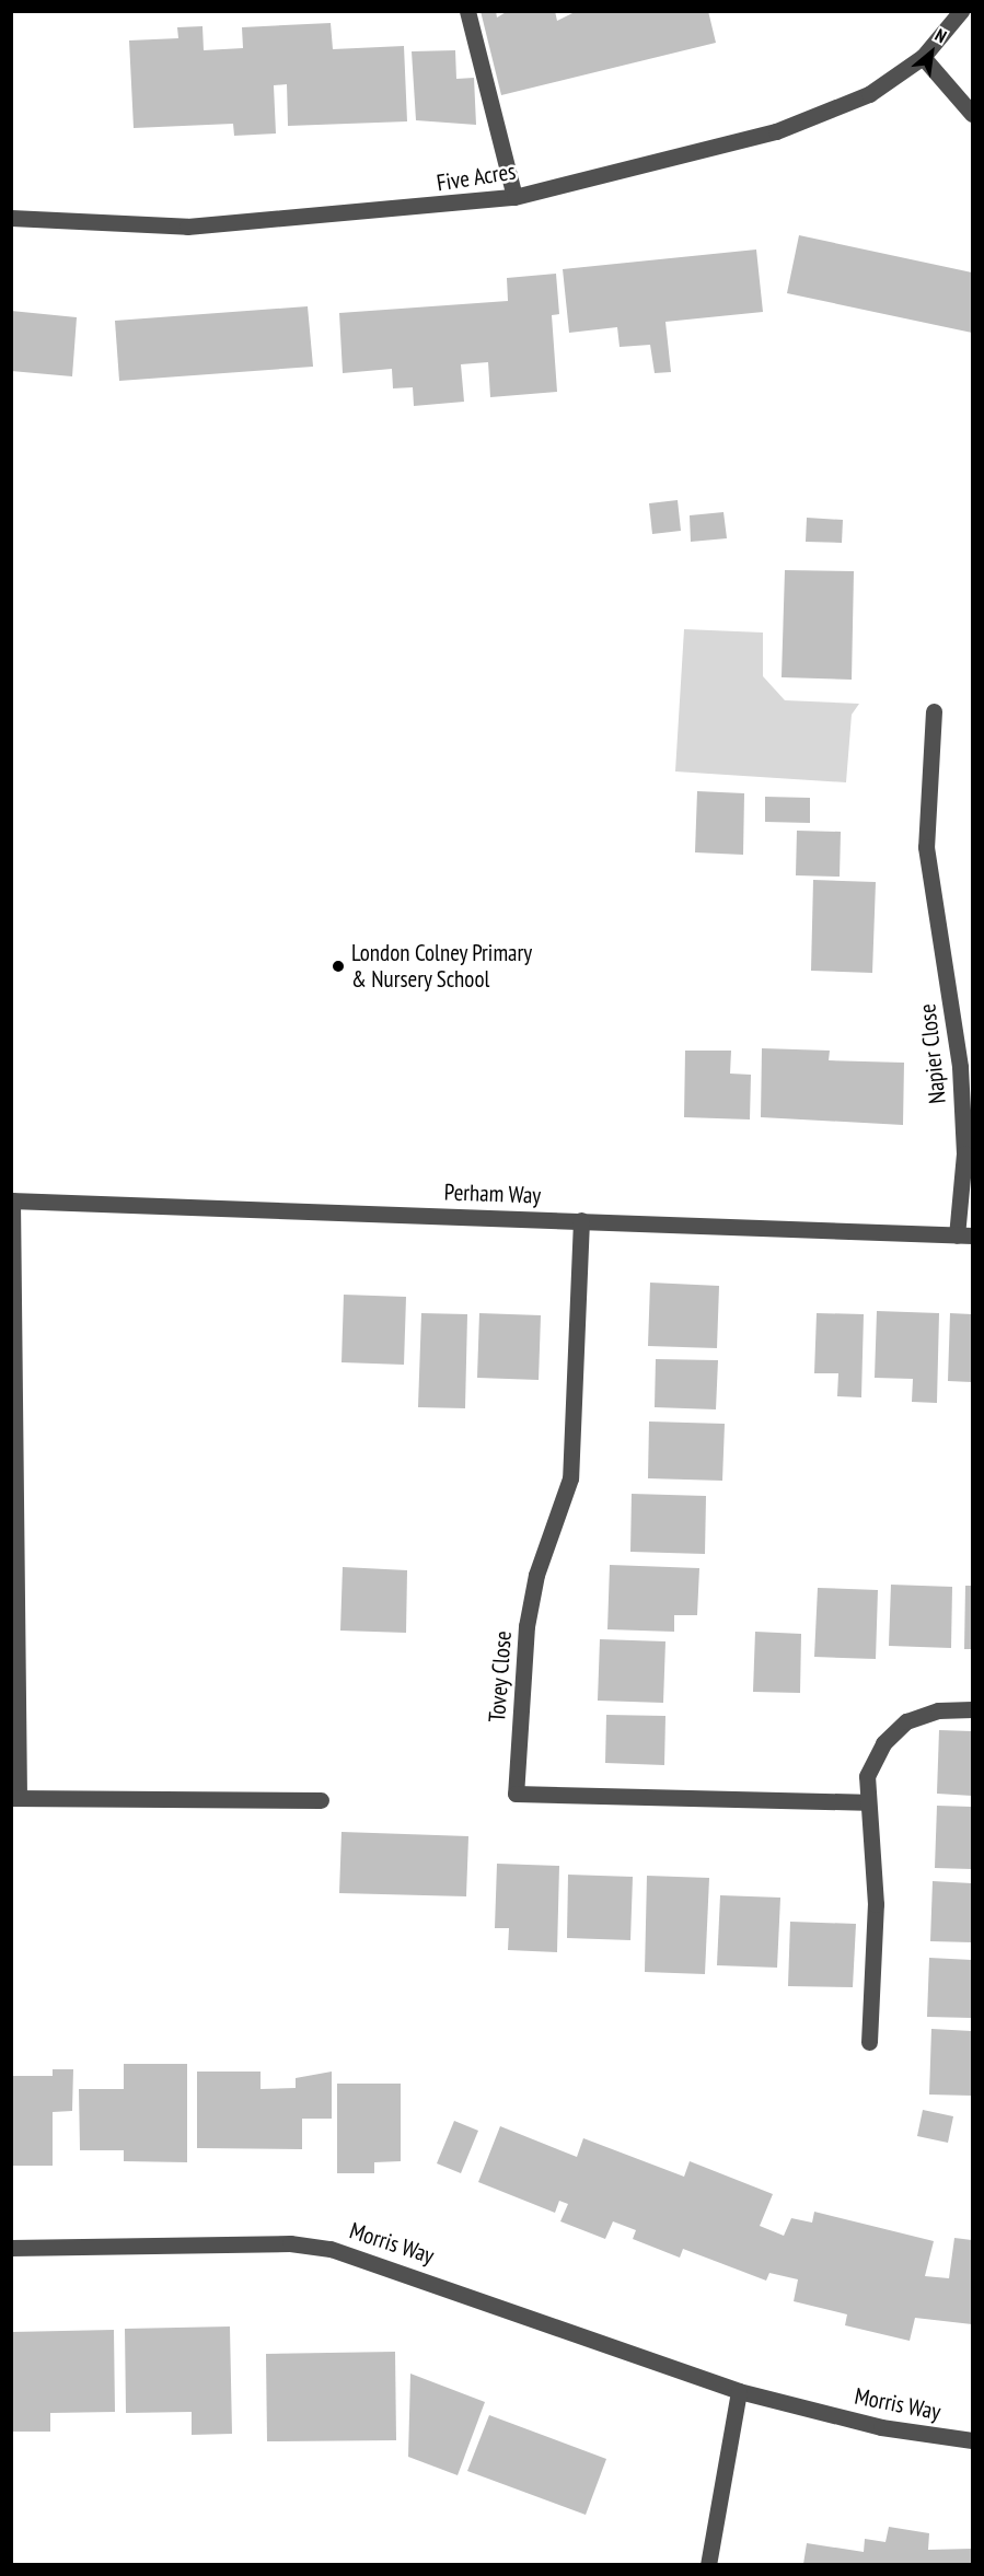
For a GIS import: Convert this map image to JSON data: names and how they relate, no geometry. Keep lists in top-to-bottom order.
{
  "streets": {
    "street": [
      "Five Acres",
      "Napier Close",
      "Perham Way",
      "Tovey Close",
      "Morris Way"
    ]
  },
  "crossings": [
    ["Napier Close", "Perham Way"],
    ["Perham Way", "Tovey Close"]
  ],
  "places": ["London Colney Primary & Nursery School"],
  "north": "top right"
}
